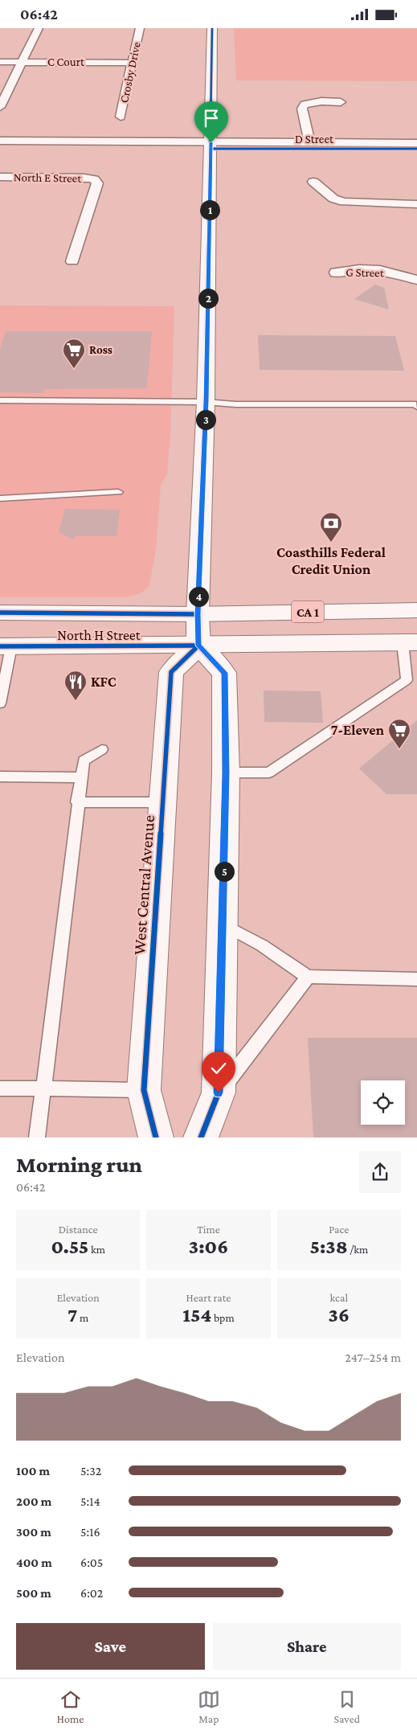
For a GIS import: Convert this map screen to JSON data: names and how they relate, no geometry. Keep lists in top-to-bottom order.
{
  "streets": {
    "main road": ["CA 1", "North H Street", "West Central Avenue"],
    "street": [
      "C Court",
      "Crosby Drive",
      "D Street",
      "North E Street",
      "G Street"
    ]
  },
  "crossings": [
    ["C Court", "Crosby Drive"],
    ["North H Street", "West Central Avenue"]
  ],
  "places": {
    "supermarket": ["Ross", "7-Eleven"],
    "bank": ["Coasthills Federal Credit Union"],
    "restaurant": ["KFC"]
  },
  "page": {
    "status": "06:42",
    "pins": [
      "1",
      "2",
      "3",
      "4",
      "5"
    ],
    "heading": ["Morning run", "06:42"],
    "stats": [
      ["Distance", "0.55 km"],
      ["Time", "3:06"],
      ["Pace", "5:38 /km"],
      ["Elevation", "7 m"],
      ["Heart rate", "154 bpm"],
      ["kcal", "36"]
    ],
    "chart": ["Elevation", "247–254 m"],
    "list": [
      {
        "name": "100 m",
        "note": "5:32"
      },
      {
        "name": "200 m",
        "note": "5:14"
      },
      {
        "name": "300 m",
        "note": "5:16"
      },
      {
        "name": "400 m",
        "note": "6:05"
      },
      {
        "name": "500 m",
        "note": "6:02"
      }
    ],
    "buttons": ["Save", "Share"],
    "tabs": ["Home", "Map", "Saved"]
  }
}
